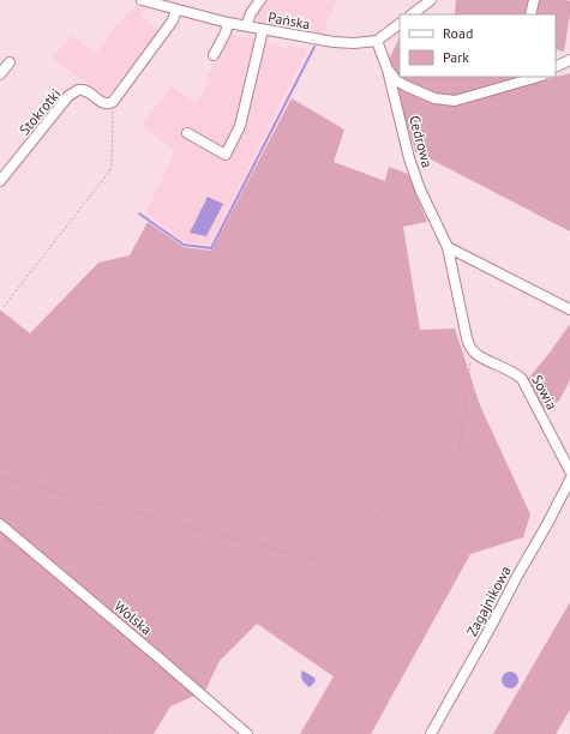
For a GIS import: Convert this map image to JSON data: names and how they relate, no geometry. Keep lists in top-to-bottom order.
{
  "streets": {
    "street": [
      "Pańska",
      "Stokrotki",
      "Cedrowa",
      "Sowia",
      "Zagajnikowa",
      "Wolska"
    ]
  },
  "crossings": [
    ["Pańska", "Cedrowa"],
    ["Cedrowa", "Sowia"]
  ],
  "legend": ["Road", "Park"]
}
